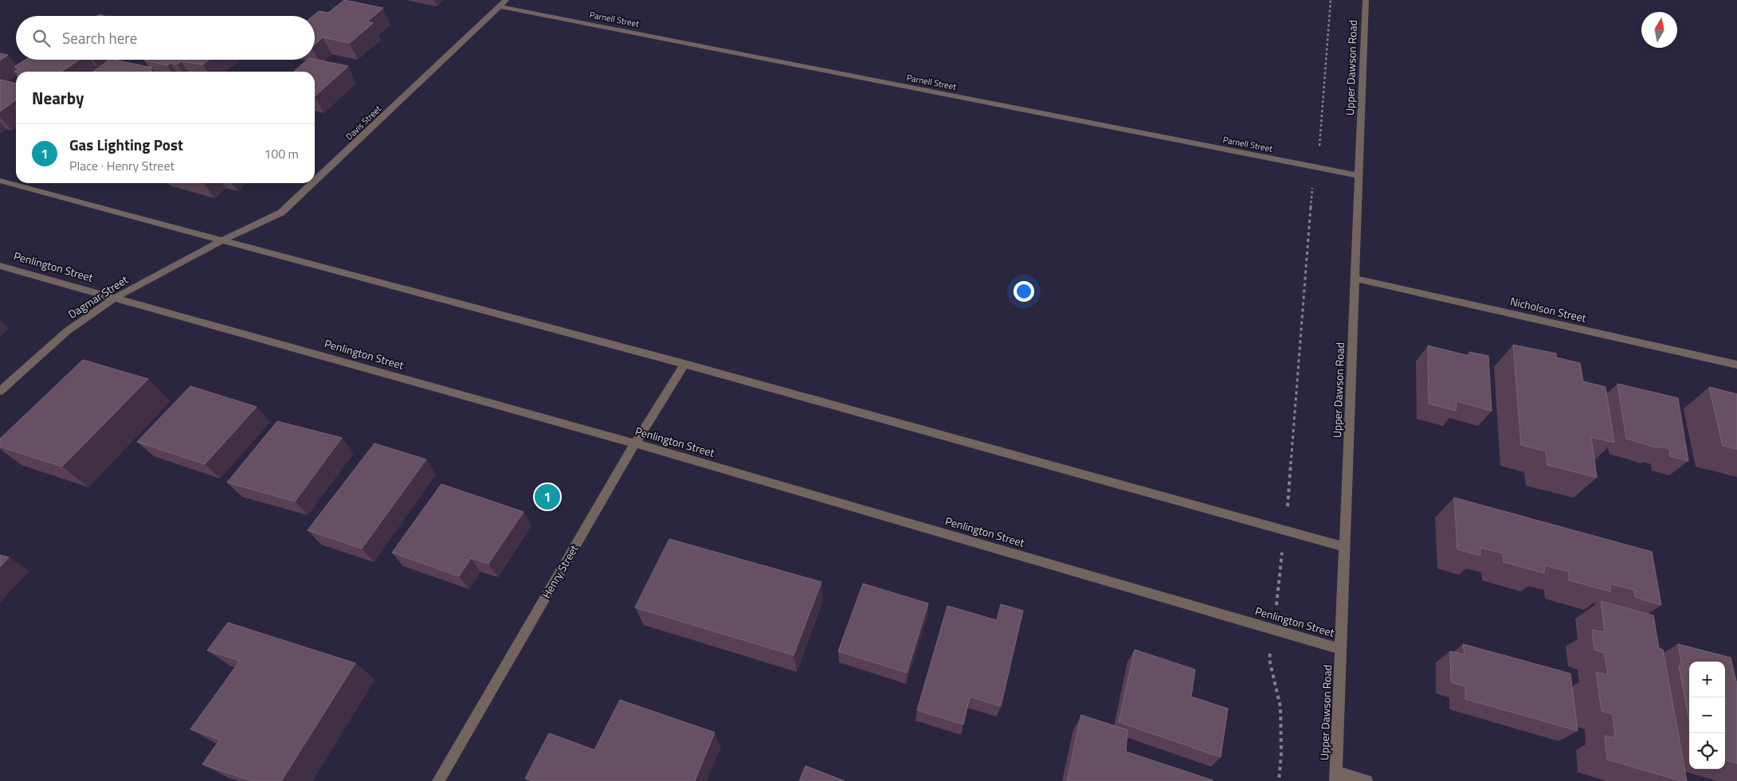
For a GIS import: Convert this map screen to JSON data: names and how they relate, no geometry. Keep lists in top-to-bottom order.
{
  "streets": {
    "street": [
      "Parnell Street",
      "Upper Dawson Road",
      "Davis Street",
      "Penlington Street",
      "Dagmar Street",
      "Nicholson Street",
      "Henry Street"
    ]
  },
  "crossings": [
    ["Parnell Street", "Upper Dawson Road"],
    ["Parnell Street", "Davis Street"],
    ["Upper Dawson Road", "Penlington Street"],
    ["Upper Dawson Road", "Nicholson Street"],
    ["Davis Street", "Dagmar Street"],
    ["Penlington Street", "Dagmar Street"],
    ["Penlington Street", "Henry Street"]
  ],
  "north": "top",
  "page": {
    "search": "Search here",
    "heading": "Nearby",
    "list": [
      {
        "mark": "1",
        "name": "Gas Lighting Post",
        "note": "Place · Henry Street",
        "value": "100 m"
      }
    ],
    "pins": "1",
    "map_buttons": ["+", "−"]
  }
}
